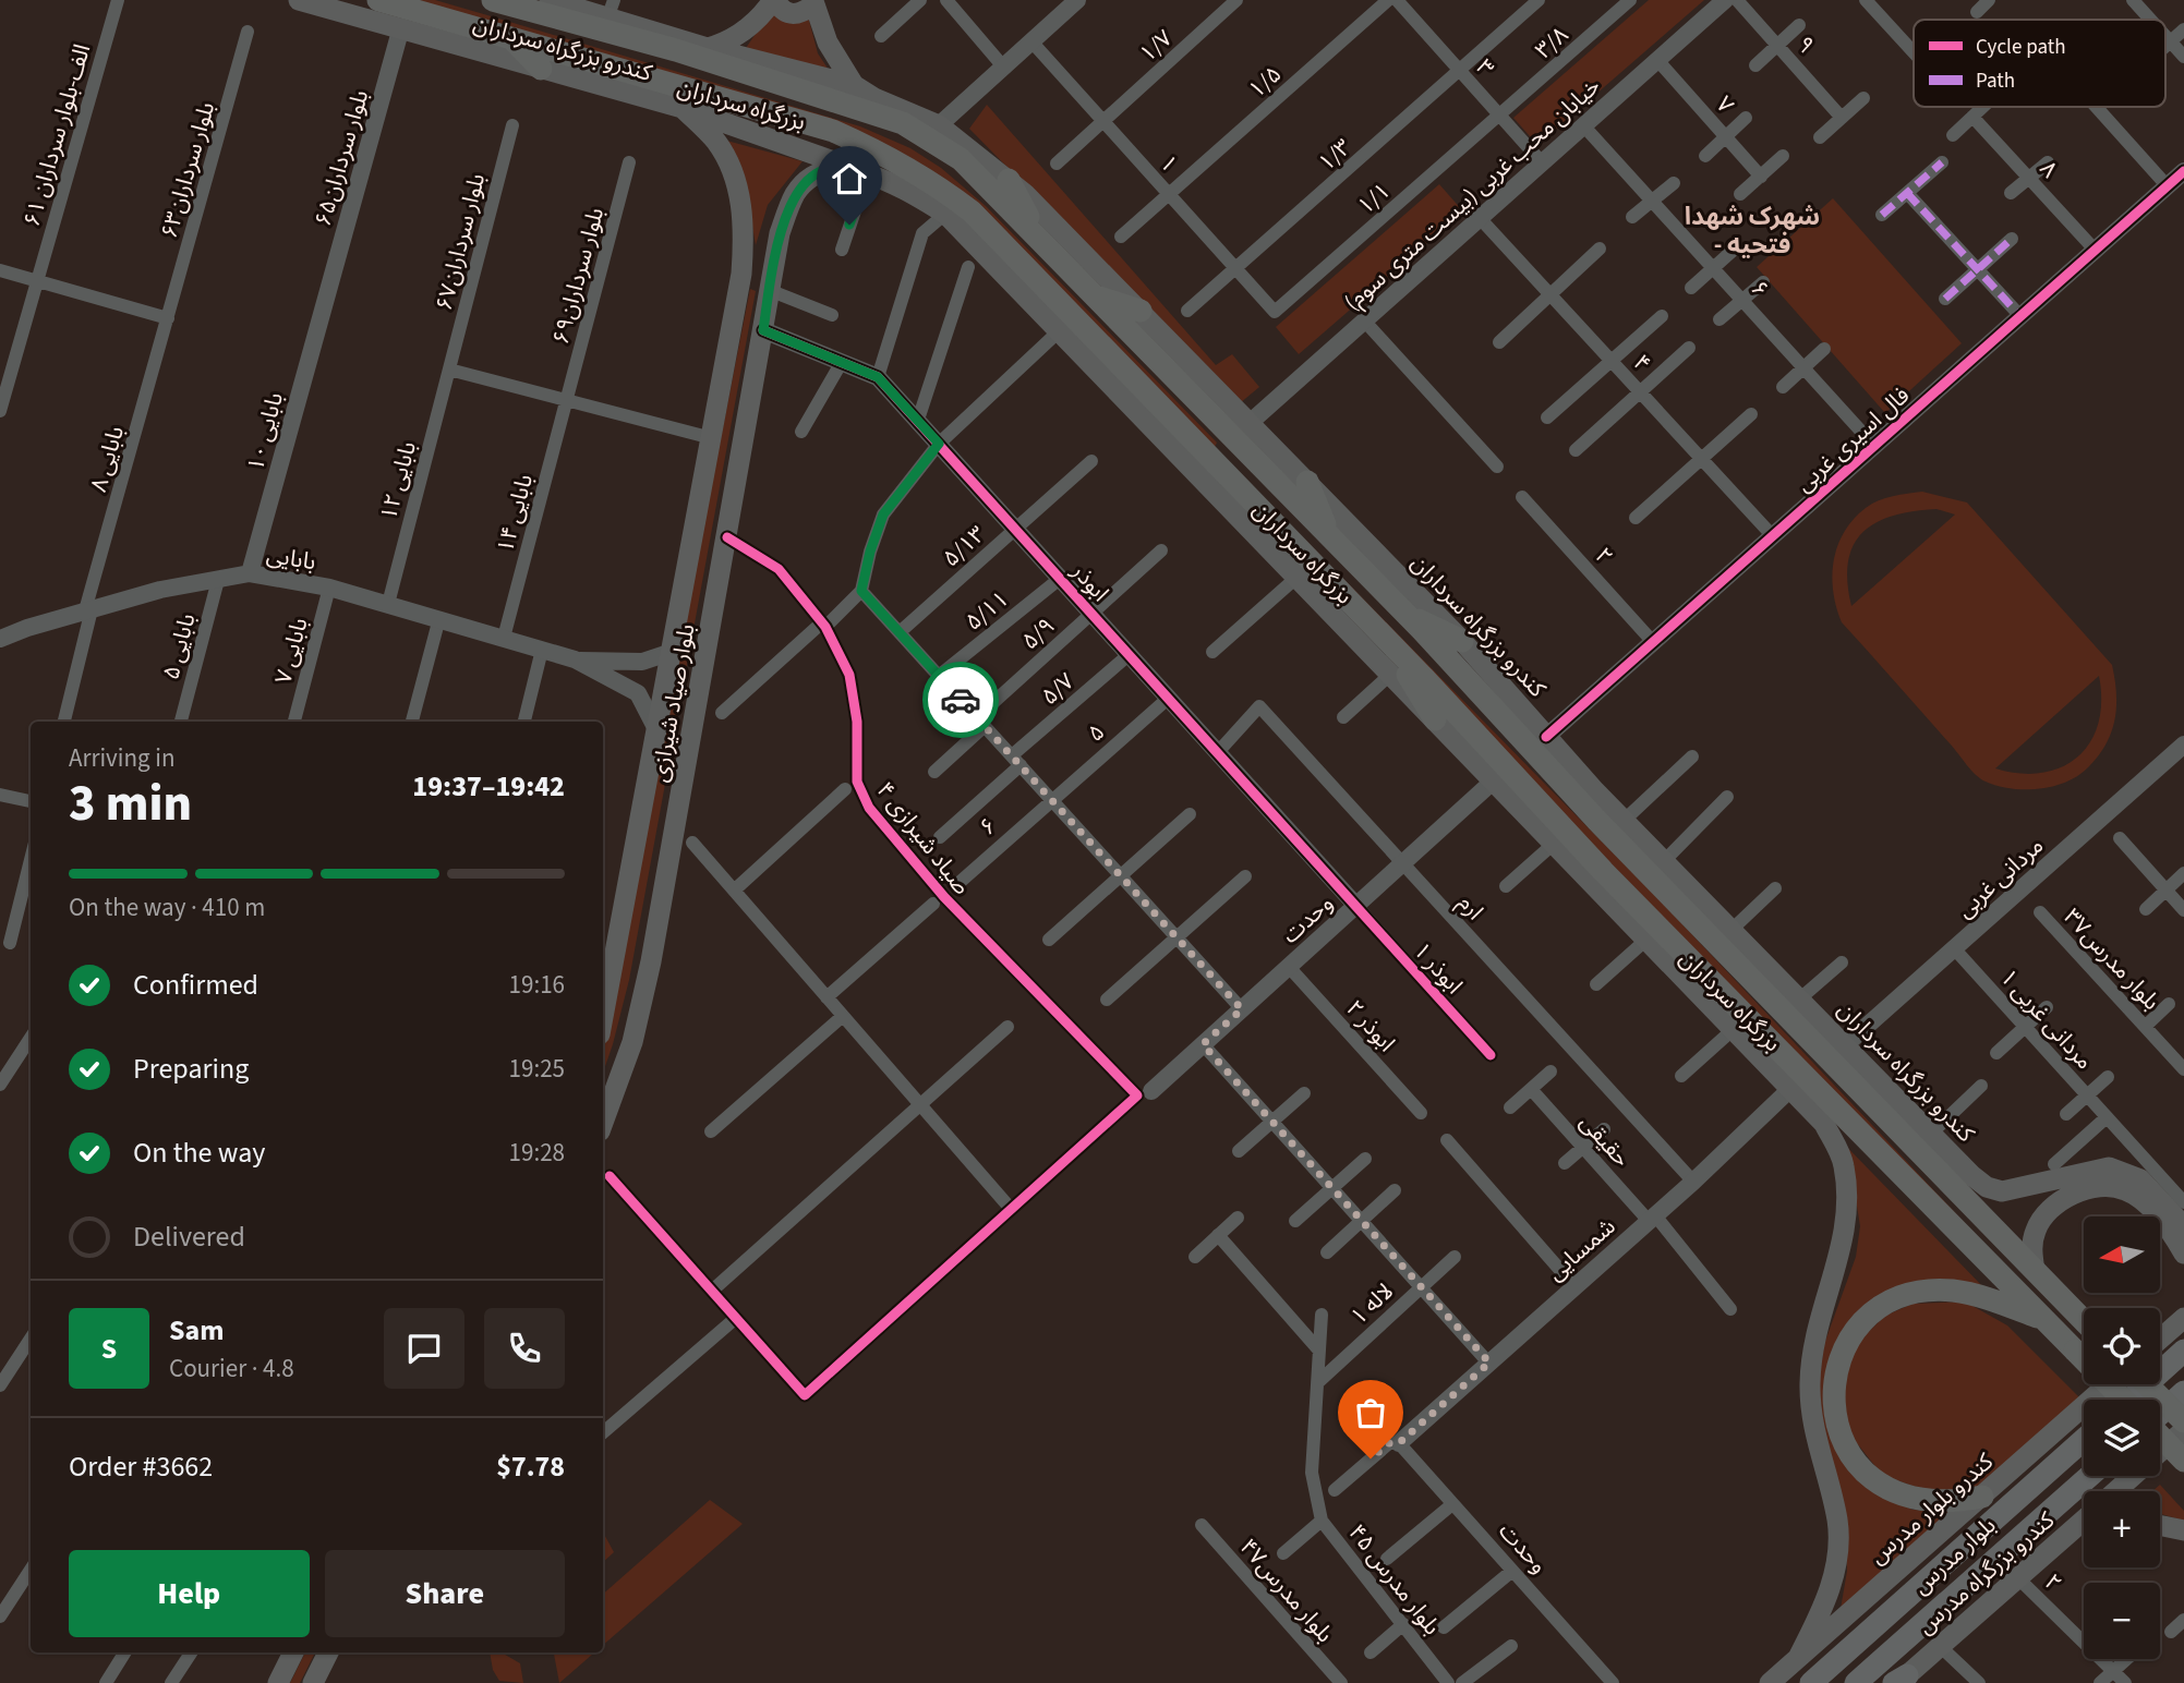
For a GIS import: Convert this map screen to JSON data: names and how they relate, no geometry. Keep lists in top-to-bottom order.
{
  "streets": {
    "highway": ["بزرگراه سرداران"],
    "main road": [
      "کندرو بزرگراه سرداران",
      "بلوار صیاد شیرازی",
      "کندرو بلوار مدرس",
      "بلوار مدرس",
      "کندرو بزرگراه مدرس"
    ],
    "street": [
      "۳/۸",
      "۹",
      "۱/۷",
      "۳",
      "۱/۵",
      "۷",
      "۶۱ الف-بلوار سرداران",
      "۱/۳",
      "بلوار سرداران۶۵",
      "۱",
      "۸",
      "بلوار سرداران۶۳",
      "خیابان محب غربی (بیست متری سوم)",
      "۱/۱",
      "بلوار سرداران۶۷",
      "بلوار سرداران۶۹",
      "۶",
      "۴",
      "بابایی ۱۰",
      "فال اسیری غربی",
      "بابایی ۸",
      "بابایی ۱۲",
      "بابایی ۱۴",
      "۵/۱۳",
      "۲",
      "بابایی",
      "ابوذر",
      "۵/۱۱",
      "۵/۹",
      "بابایی ۵",
      "بابایی ۷",
      "۵/۷",
      "۵",
      "صیاد شیرازی ۴",
      "مردانی غربی",
      "ارم",
      "وحدت",
      "بلوار مدرس۳۷",
      "ابوذر ۱",
      "مردانی غربی ۱",
      "ابوذر ۲",
      "حقیقی",
      "شمسایی",
      "لاله ۱",
      "۴۵ بلوار مدرس",
      "بلوار مدرس۴۷"
    ]
  },
  "crossings": [
    ["۳/۸", "۳"],
    ["۳/۸", "۱/۱"],
    ["۱/۷", "۱"],
    ["کندرو بزرگراه سرداران", "بزرگراه سرداران"],
    ["کندرو بزرگراه سرداران", "بلوار سرداران۶۵"],
    ["کندرو بزرگراه سرداران", "خیابان محب غربی (بیست متری سوم)"],
    ["کندرو بزرگراه سرداران", "فال اسیری غربی"],
    ["کندرو بزرگراه سرداران", "بلوار صیاد شیرازی"],
    ["کندرو بزرگراه سرداران", "مردانی غربی"],
    ["۳", "۱/۳"],
    ["۳", "خیابان محب غربی (بیست متری سوم)"],
    ["۳", "۱/۱"],
    ["۱/۵", "۱"],
    ["۷", "خیابان محب غربی (بیست متری سوم)"],
    ["۱/۳", "۱"],
    ["بلوار سرداران۶۵", "بابایی ۱۰"],
    ["۱", "۱/۱"],
    ["۸", "فال اسیری غربی"],
    ["بلوار سرداران۶۳", "بابایی ۸"],
    ["خیابان محب غربی (بیست متری سوم)", "۶"],
    ["خیابان محب غربی (بیست متری سوم)", "۴"],
    ["بلوار سرداران۶۷", "بابایی ۱۲"],
    ["بلوار سرداران۶۹", "بابایی ۱۴"],
    ["۶", "فال اسیری غربی"],
    ["۶", "۵"],
    ["۴", "فال اسیری غربی"],
    ["بابایی ۱۰", "بابایی"],
    ["فال اسیری غربی", "۲"],
    ["بابایی ۸", "بابایی"],
    ["بابایی ۱۲", "بابایی"],
    ["بابایی ۱۴", "بابایی"],
    ["۵/۱۳", "ابوذر"],
    ["۲", "کندرو بزرگراه مدرس"],
    ["بابایی", "بابایی ۵"],
    ["بابایی", "بابایی ۷"],
    ["بابایی", "بلوار صیاد شیرازی"],
    ["ابوذر", "۵/۱۱"],
    ["ابوذر", "۵/۹"],
    ["ابوذر", "۵/۷"],
    ["ابوذر", "بلوار صیاد شیرازی"],
    ["ابوذر", "۵"],
    ["ابوذر", "ارم"],
    ["ابوذر", "وحدت"],
    ["ابوذر", "ابوذر ۱"],
    ["بلوار صیاد شیرازی", "صیاد شیرازی ۴"],
    ["صیاد شیرازی ۴", "وحدت"],
    ["مردانی غربی", "مردانی غربی ۱"],
    ["ارم", "وحدت"],
    ["ارم", "شمسایی"],
    ["وحدت", "ابوذر ۱"],
    ["وحدت", "ابوذر ۲"],
    ["وحدت", "شمسایی"],
    ["حقیقی", "شمسایی"],
    ["لاله ۱", "۴۵ بلوار مدرس"]
  ],
  "districts": ["شهرک شهدا - فتحیه"],
  "legend": ["Cycle path", "Path"],
  "north": "left",
  "page": {
    "heading": ["3 min", "Arriving in", "19:37–19:42"],
    "panel": [
      "Sam",
      "Courier · 4.8",
      "Order #3662",
      "$7.78"
    ],
    "bar": "On the way · 410 m",
    "list": [
      ["Confirmed", "19:16"],
      ["Preparing", "19:25"],
      ["On the way", "19:28"],
      "Delivered"
    ],
    "map_buttons": ["+", "−"],
    "round": "S",
    "buttons": ["Help", "Share"]
  }
}
